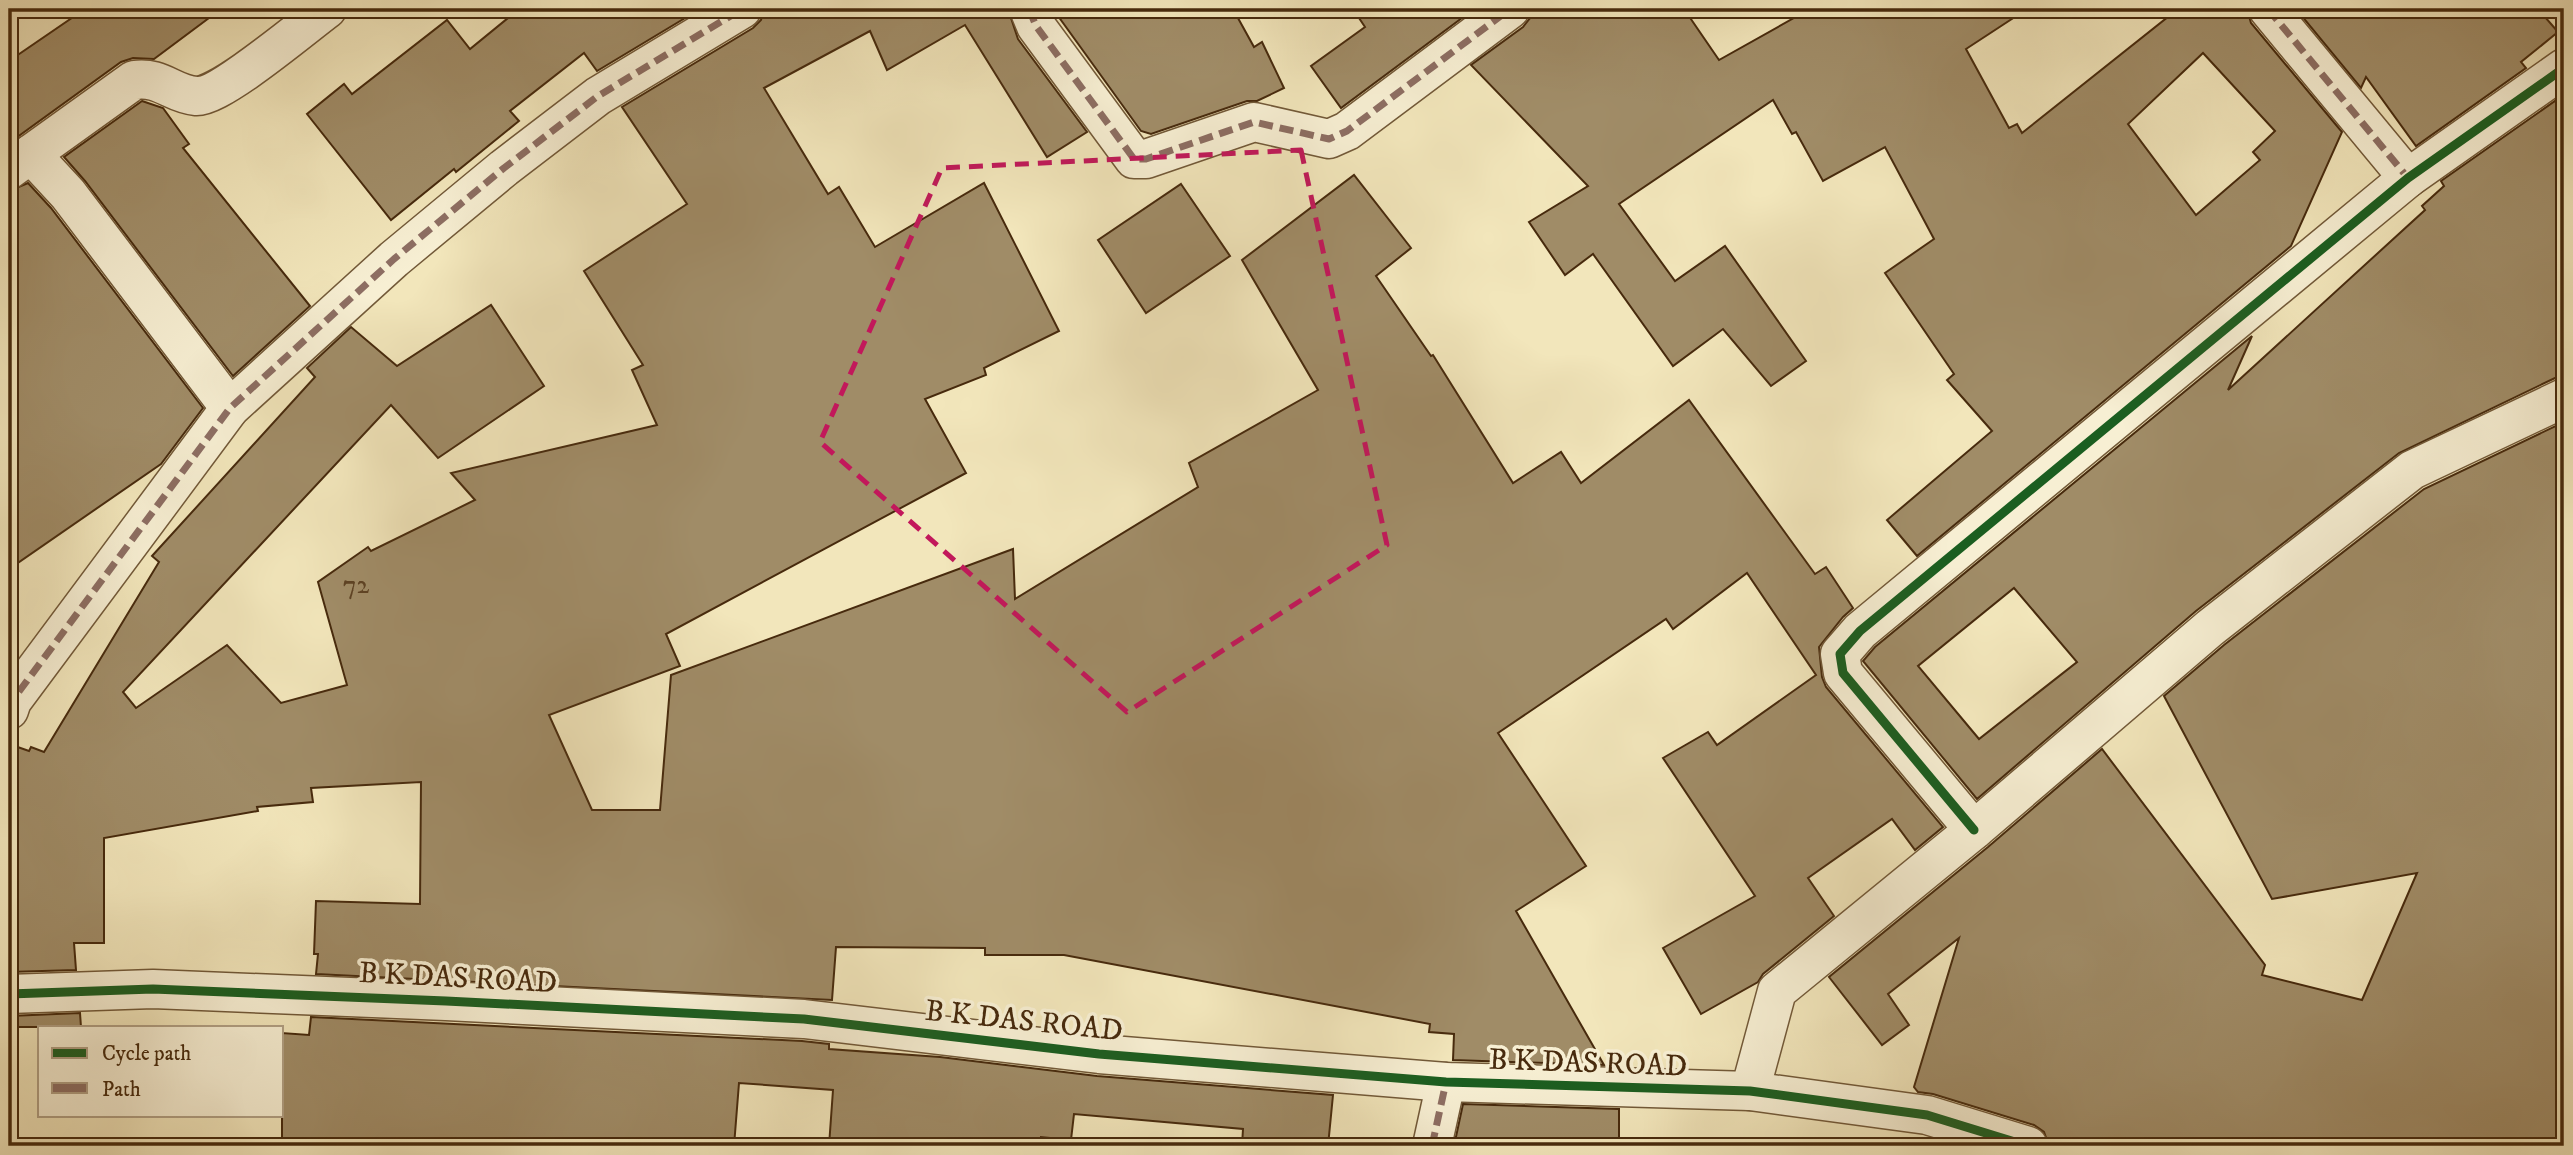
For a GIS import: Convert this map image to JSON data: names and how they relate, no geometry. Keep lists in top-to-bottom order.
{
  "streets": {
    "street": ["B K DAS ROAD"]
  },
  "house_numbers": ["72"],
  "legend": ["Cycle path", "Path"]
}
